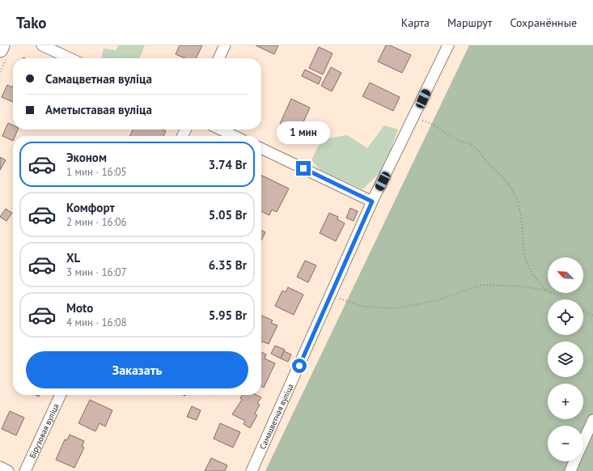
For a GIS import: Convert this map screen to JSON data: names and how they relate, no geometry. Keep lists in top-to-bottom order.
{
  "streets": {
    "street": ["Самацветная вуліца", "Бірузовая вуліца"]
  },
  "north": "top left",
  "page": {
    "header": "Tako",
    "nav": ["Карта", "Маршрут", "Сохранённые"],
    "banner": ["Самацветная вуліца", "Аметыставая вуліца"],
    "bubble": "1 мин",
    "list": [
      {
        "name": "Эконом",
        "note": "1 мин · 16:05",
        "value": "3.74 Br"
      },
      {
        "name": "Комфорт",
        "note": "2 мин · 16:06",
        "value": "5.05 Br"
      },
      {
        "name": "XL",
        "note": "3 мин · 16:07",
        "value": "6.35 Br"
      },
      {
        "name": "Moto",
        "note": "4 мин · 16:08",
        "value": "5.95 Br"
      }
    ],
    "map_buttons": ["+", "−"],
    "buttons": "Заказать"
  }
}
